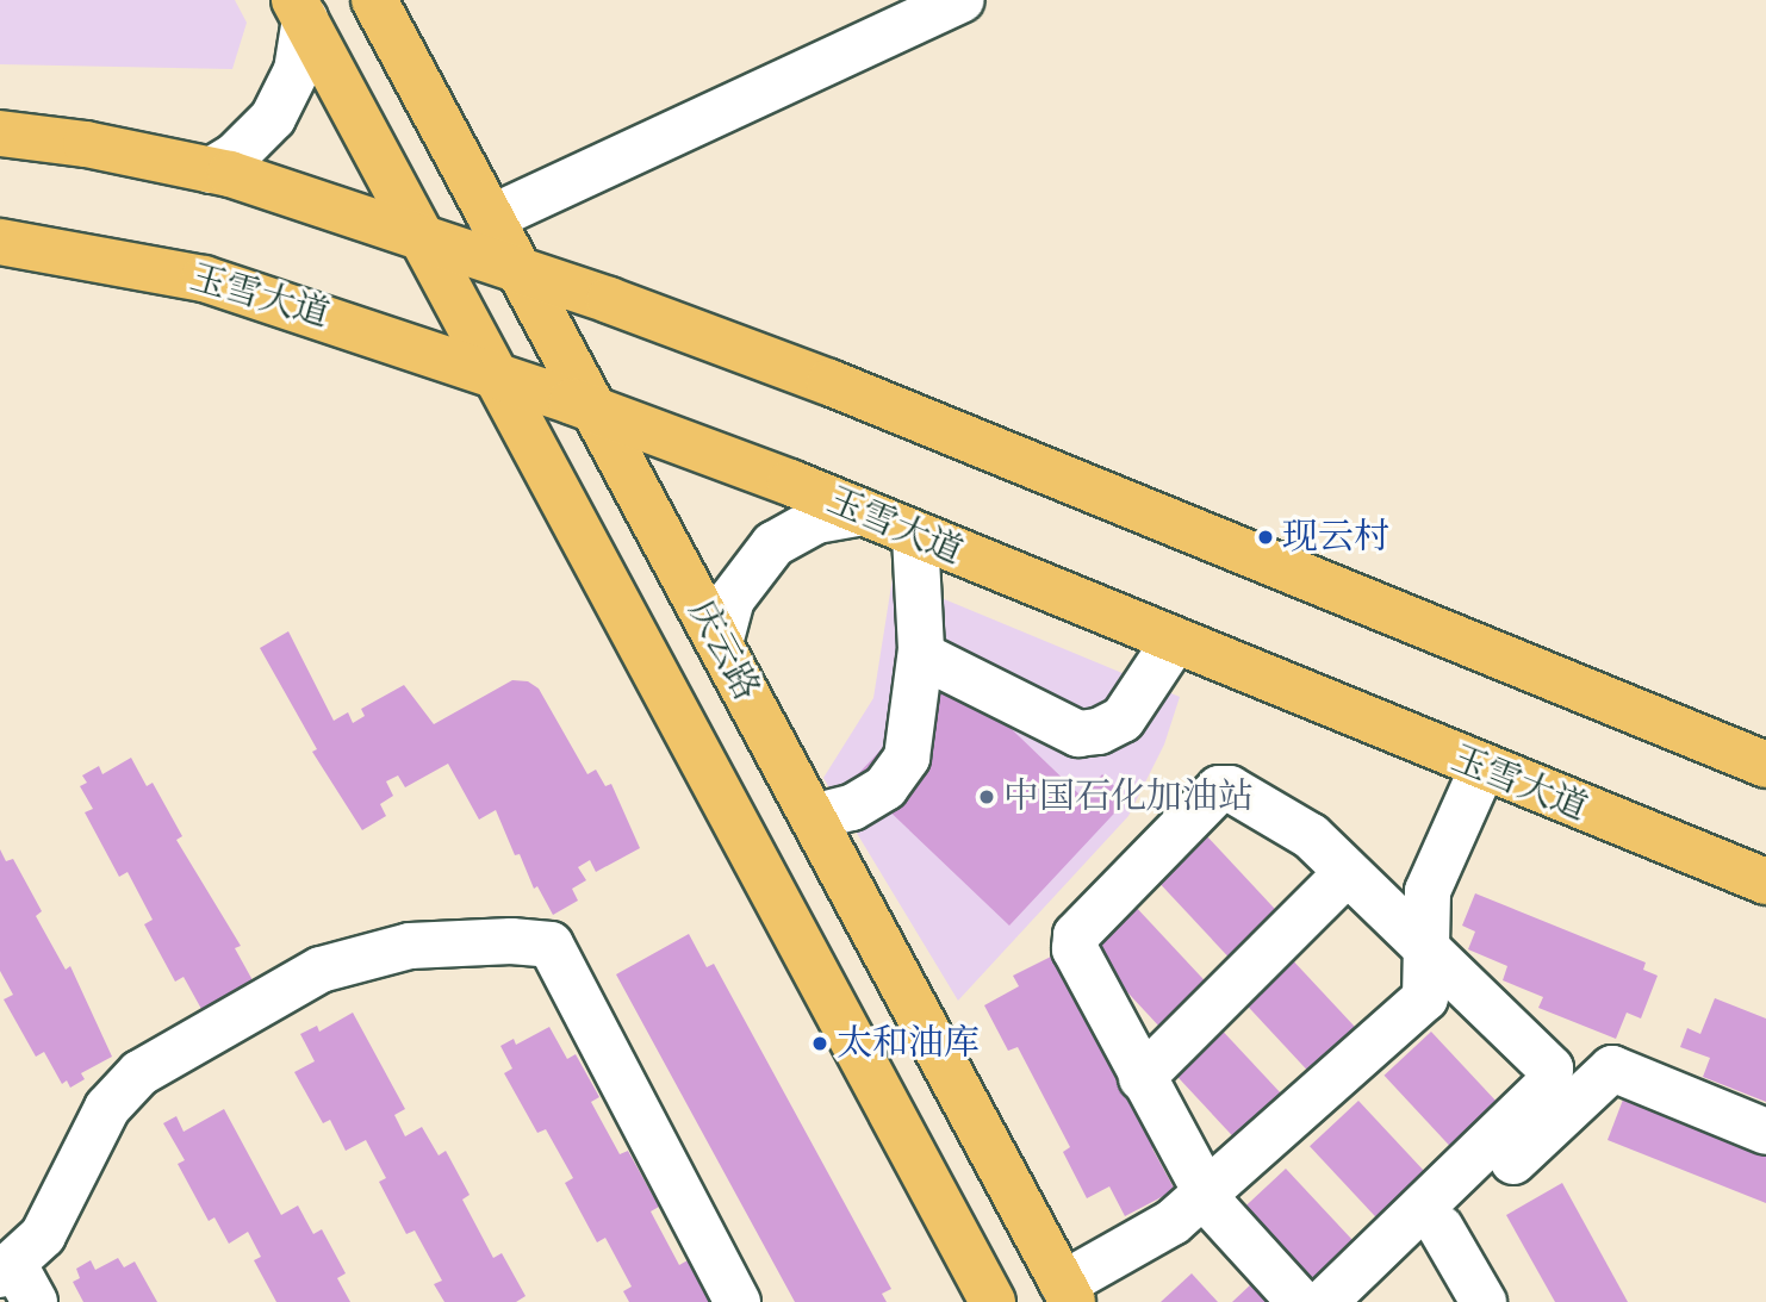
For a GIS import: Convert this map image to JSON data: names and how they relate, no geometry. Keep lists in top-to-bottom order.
{
  "streets": {
    "main road": ["玉雪大道", "庆云路"]
  },
  "crossings": [
    ["玉雪大道", "庆云路"]
  ],
  "places": ["现云村", "中国石化加油站", "太和油库"]
}
